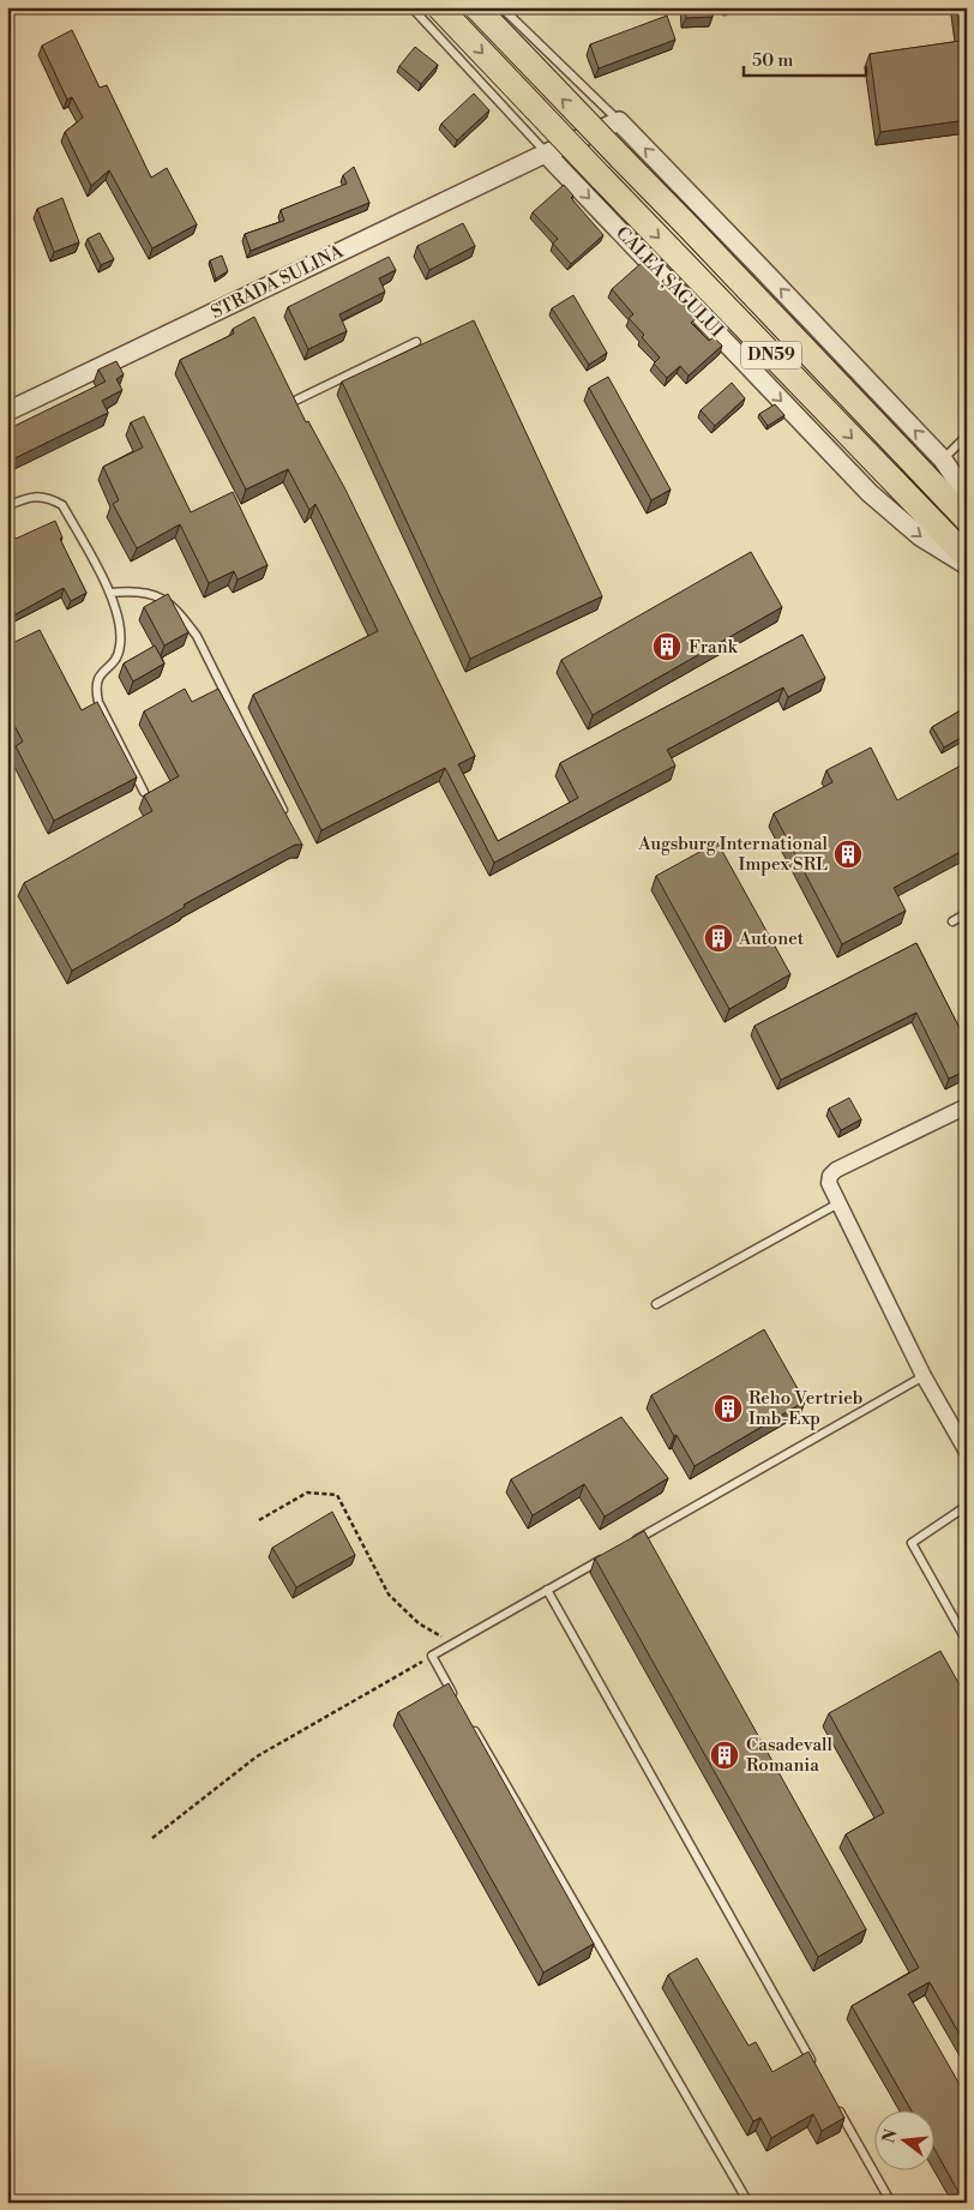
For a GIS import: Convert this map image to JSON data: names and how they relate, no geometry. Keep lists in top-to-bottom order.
{
  "streets": {
    "main road": ["CALEA ȘAGULUI", "DN59"],
    "street": ["STRADA SULINA"]
  },
  "crossings": [
    ["STRADA SULINA", "CALEA ȘAGULUI"]
  ],
  "one_way": ["CALEA ȘAGULUI"],
  "places": {
    "building": [
      "Frank",
      "Augsburg International Impex SRL",
      "Autonet",
      "Reho Vertrieb Imb-Exp",
      "Casadevall Romania"
    ]
  },
  "scale_bar": "50 m",
  "north": "left"
}
